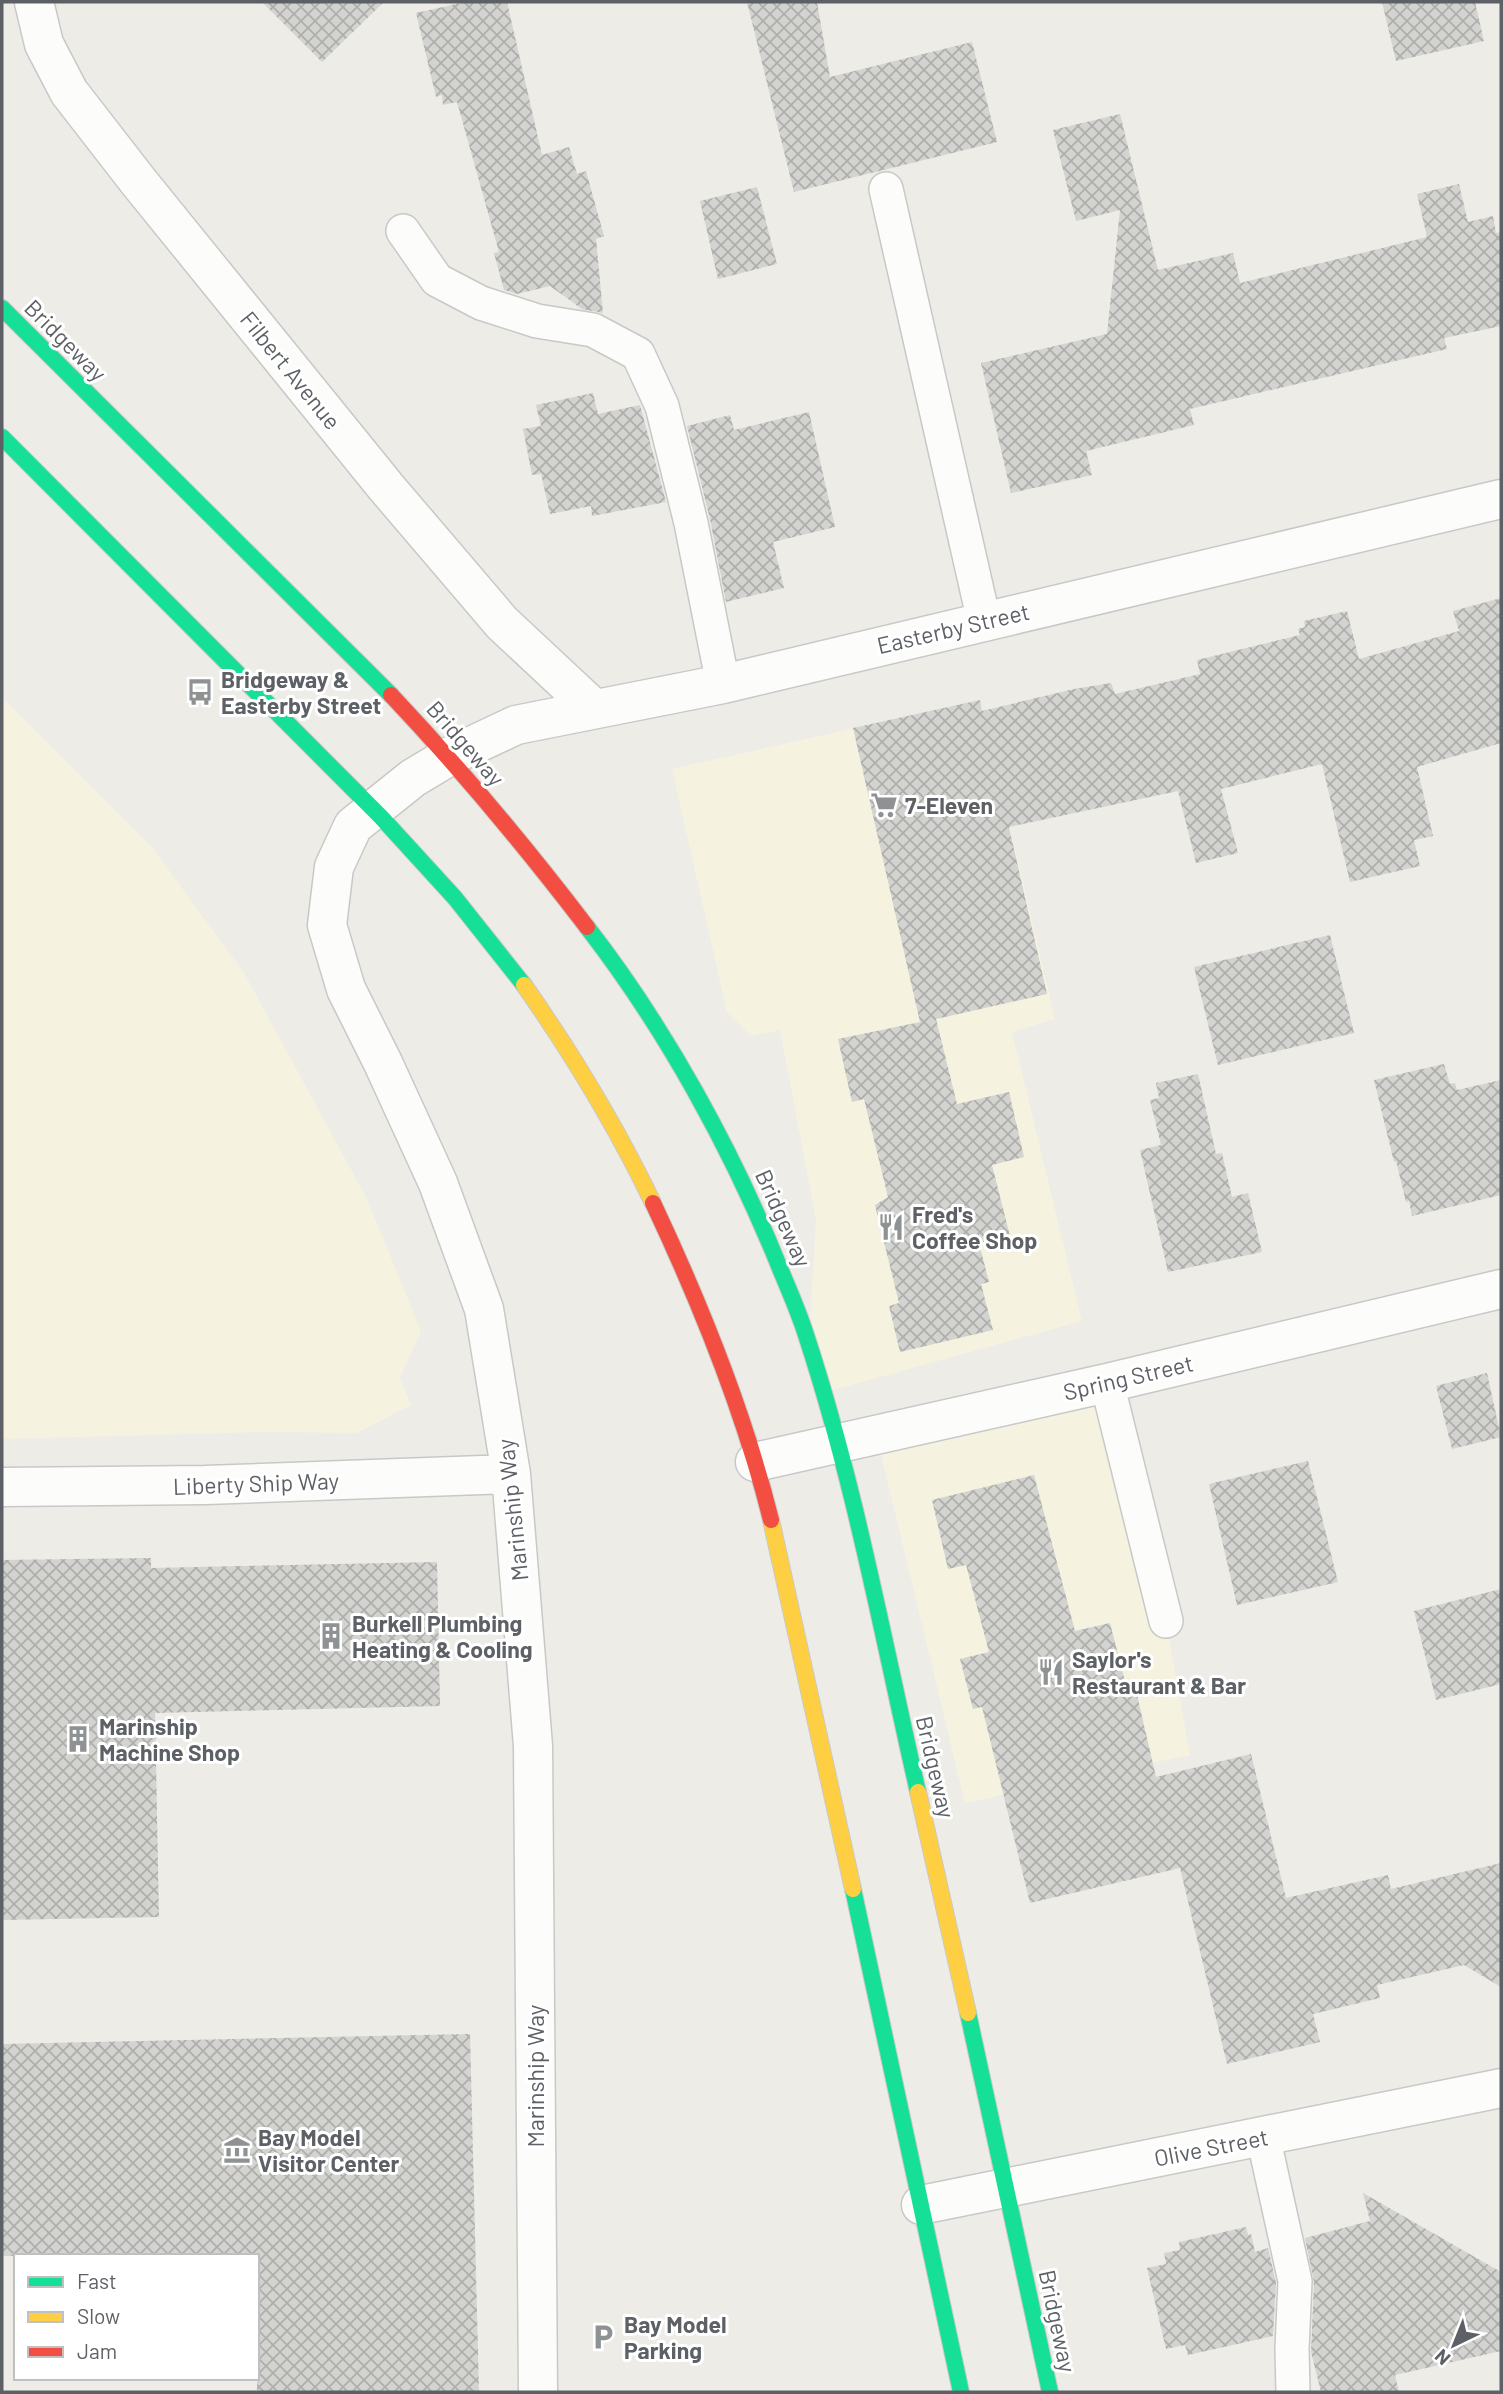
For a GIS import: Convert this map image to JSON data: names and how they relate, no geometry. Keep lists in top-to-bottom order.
{
  "streets": {
    "main road": ["Bridgeway"],
    "street": [
      "Filbert Avenue",
      "Easterby Street",
      "Spring Street",
      "Liberty Ship Way",
      "Marinship Way",
      "Olive Street"
    ]
  },
  "crossings": [
    ["Bridgeway", "Easterby Street"],
    ["Bridgeway", "Spring Street"],
    ["Bridgeway", "Olive Street"],
    ["Filbert Avenue", "Easterby Street"],
    ["Easterby Street", "Marinship Way"],
    ["Liberty Ship Way", "Marinship Way"]
  ],
  "places": {
    "bus stop": ["Bridgeway & Easterby Street"],
    "supermarket": ["7-Eleven"],
    "restaurant": ["Fred's Coffee Shop", "Saylor's Restaurant & Bar"],
    "building": ["Burkell Plumbing Heating & Cooling", "Marinship Machine Shop"],
    "museum": ["Bay Model Visitor Center"],
    "parking": ["Bay Model Parking"]
  },
  "legend": ["Fast", "Slow", "Jam"],
  "north": "bottom left"
}
